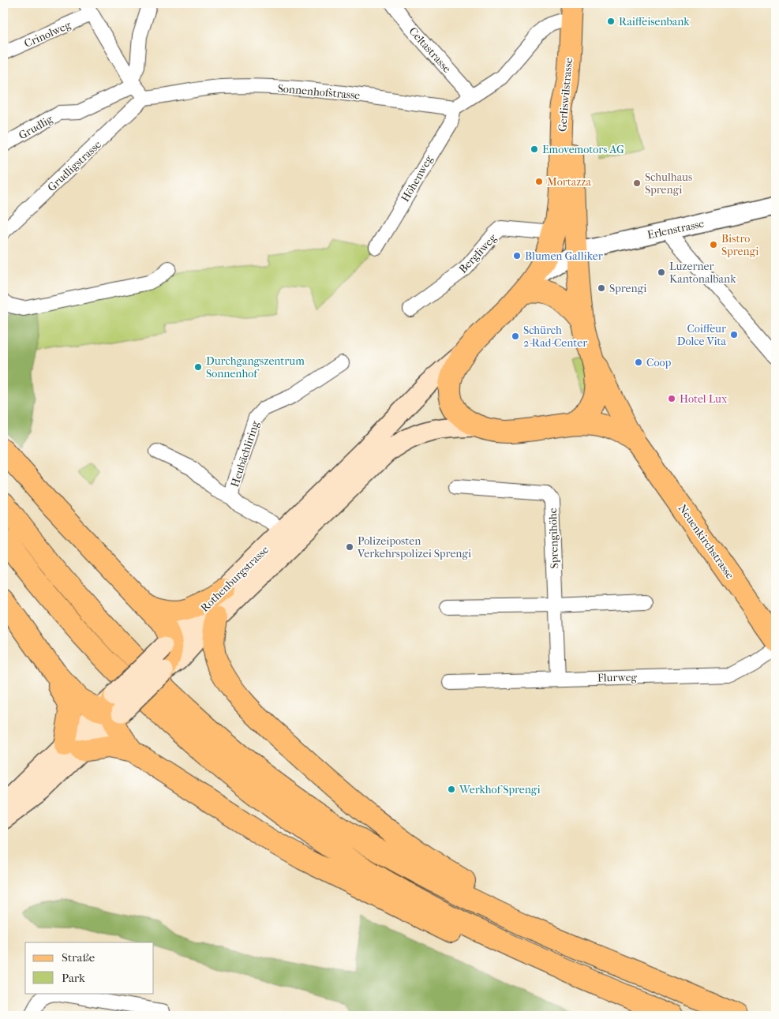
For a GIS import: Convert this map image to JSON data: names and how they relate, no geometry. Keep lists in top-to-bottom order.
{
  "streets": {
    "main road": ["Gerliswilstrasse", "Neuenkirchstrasse", "Rothenburgstrasse"],
    "street": [
      "Crinolweg",
      "Celtastrasse",
      "Sonnenhofstrasse",
      "Grudlig",
      "Grudligstrasse",
      "Höhenweg",
      "Erlenstrasse",
      "Bergliweg",
      "Heubächliring",
      "Sprengihöhe",
      "Flurweg"
    ]
  },
  "crossings": [
    ["Sonnenhofstrasse", "Grudligstrasse"],
    ["Sonnenhofstrasse", "Höhenweg"],
    ["Gerliswilstrasse", "Bergliweg"],
    ["Gerliswilstrasse", "Rothenburgstrasse"],
    ["Heubächliring", "Rothenburgstrasse"],
    ["Sprengihöhe", "Flurweg"]
  ],
  "places": [
    "Raiffeisenbank",
    "Emovemotors AG",
    "Mortazza",
    "Schulhaus Sprengi",
    "Bistro Sprengi",
    "Blumen Galliker",
    "Luzerner Kantonalbank",
    "Sprengi",
    "Coiffeur Dolce Vita",
    "Schürch 2-Rad-Center",
    "Coop",
    "Durchgangszentrum Sonnenhof",
    "Hotel Lux",
    "Polizeiposten Verkehrspolizei Sprengi",
    "Werkhof Sprengi"
  ],
  "legend": ["Straße", "Park"]
}
